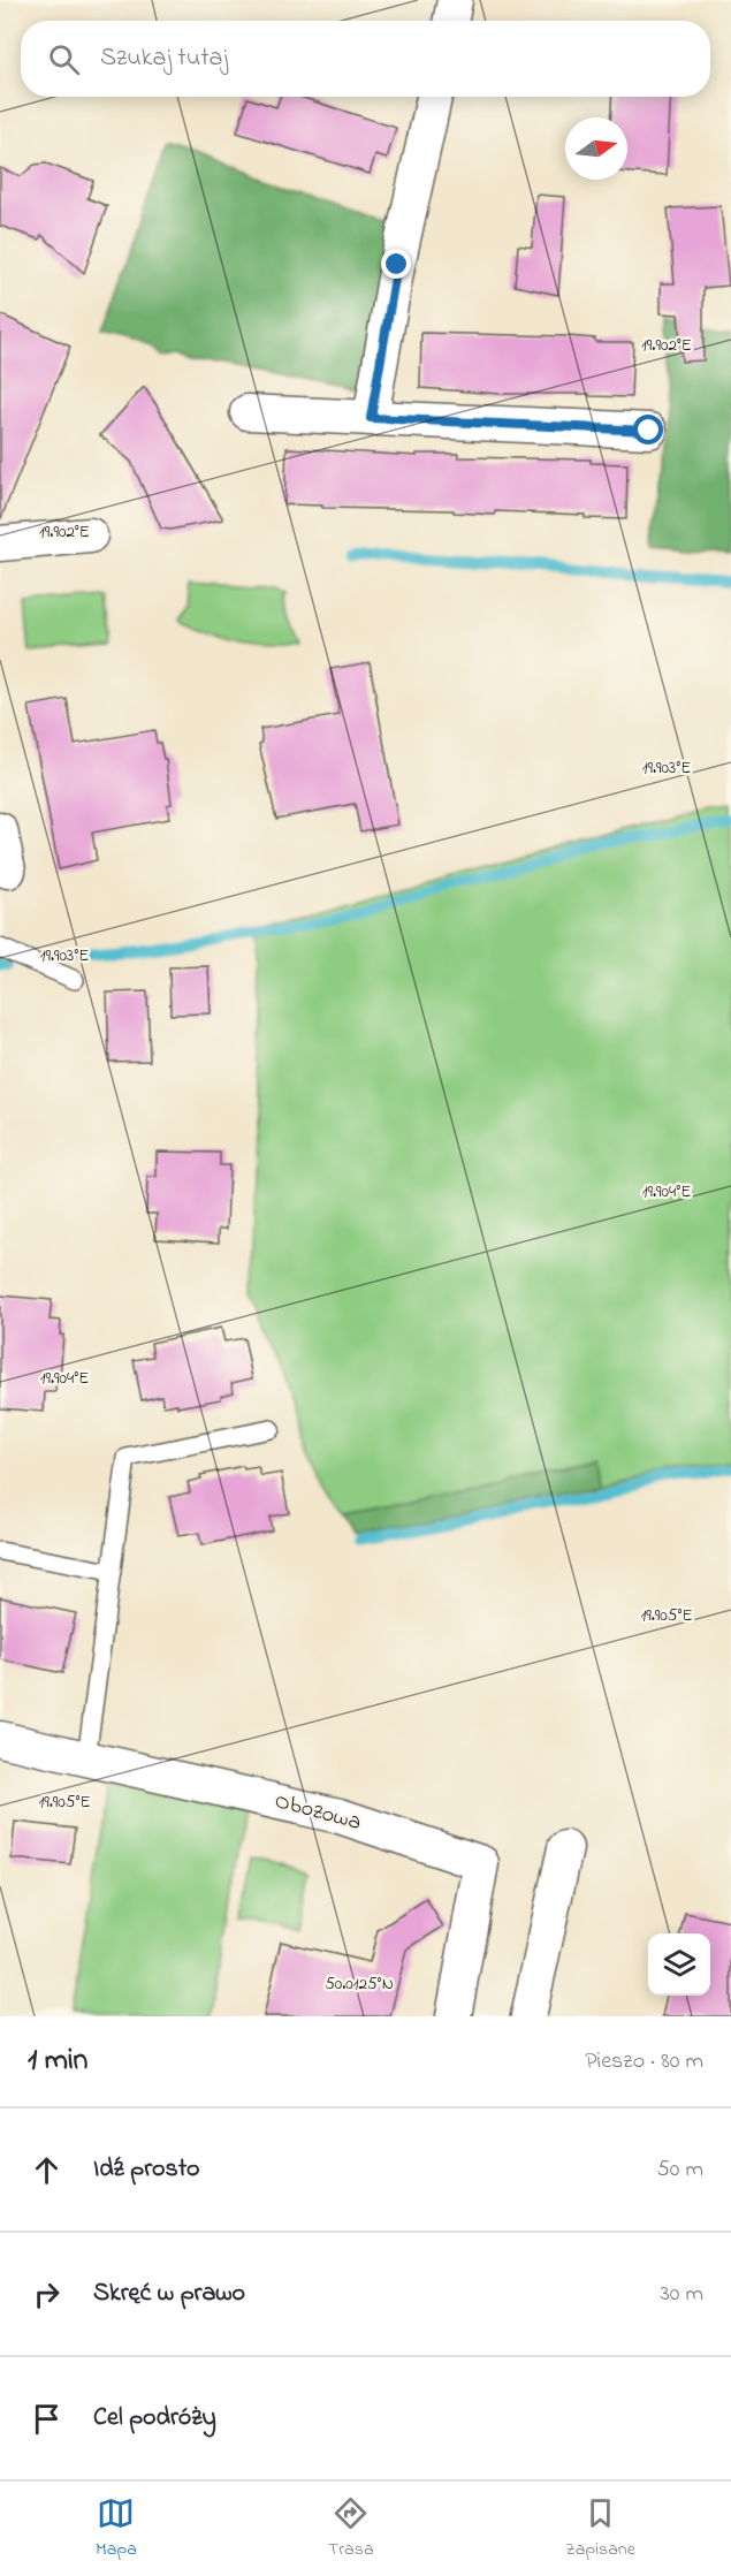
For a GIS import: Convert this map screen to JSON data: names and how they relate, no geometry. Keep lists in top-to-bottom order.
{
  "streets": {
    "street": ["Obozowa"]
  },
  "north": "right",
  "page": {
    "search": "Szukaj tutaj",
    "heading": ["1 min", "Pieszo · 80 m"],
    "list": [
      ["Idź prosto", "50 m"],
      ["Skręć w prawo", "30 m"],
      "Cel podróży"
    ],
    "nav": ["Mapa", "Trasa", "Zapisane"]
  },
  "coordinates": [
    "19.902°E",
    "19.903°E",
    "19.904°E",
    "19.905°E",
    "50.0125°N"
  ]
}
